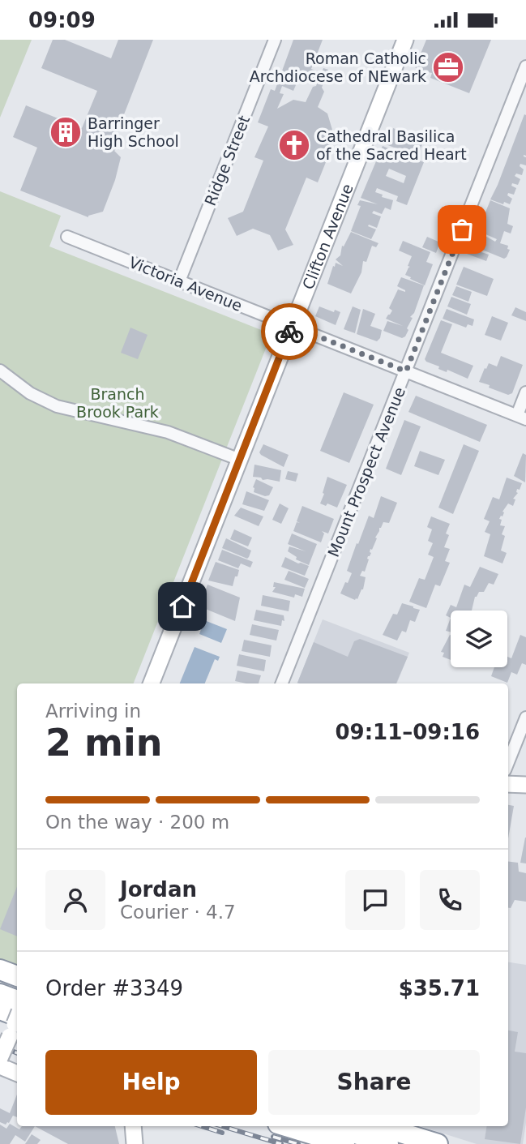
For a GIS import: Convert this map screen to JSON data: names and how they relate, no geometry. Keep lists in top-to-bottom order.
{
  "streets": {
    "main road": ["Clifton Avenue"],
    "street": ["Ridge Street", "Victoria Avenue", "Mount Prospect Avenue"]
  },
  "crossings": [
    ["Ridge Street", "Victoria Avenue"],
    ["Clifton Avenue", "Victoria Avenue"],
    ["Victoria Avenue", "Mount Prospect Avenue"]
  ],
  "parks": ["Branch Brook Park"],
  "places": {
    "office": ["Roman Catholic Archdiocese of NEwark"],
    "building": ["Barringer High School"],
    "church": ["Cathedral Basilica of the Sacred Heart"]
  },
  "page": {
    "status": "09:09",
    "heading": ["2 min", "Arriving in", "09:11–09:16"],
    "panel": [
      "Jordan",
      "Courier · 4.7",
      "Order #3349",
      "$35.71"
    ],
    "bar": "On the way · 200 m",
    "buttons": ["Help", "Share"]
  }
}
